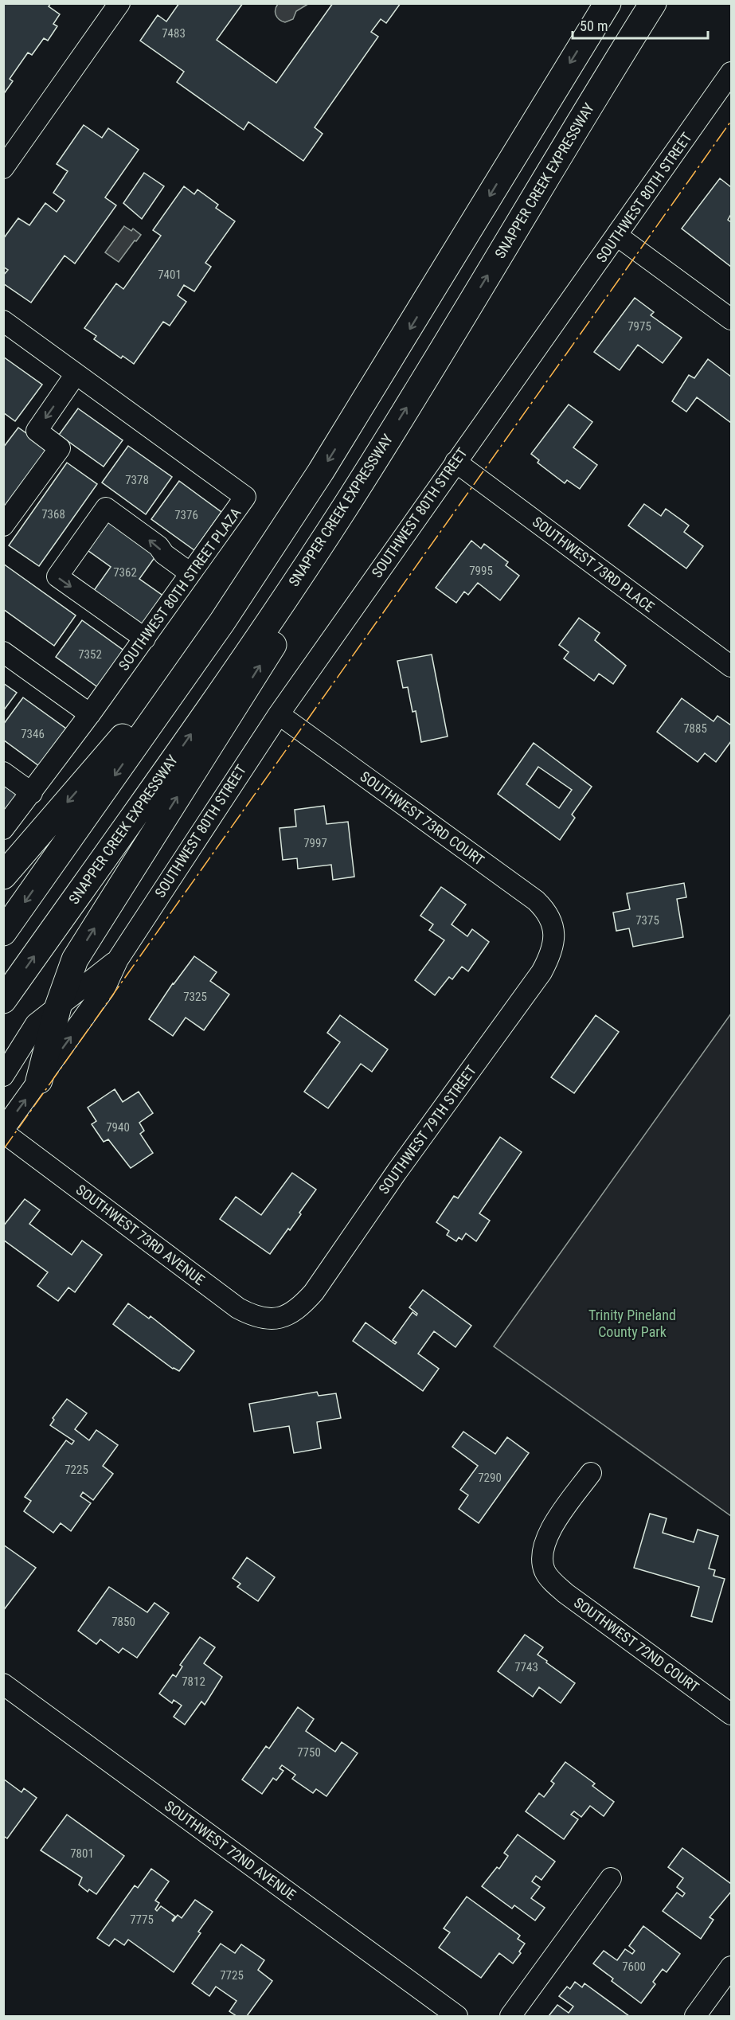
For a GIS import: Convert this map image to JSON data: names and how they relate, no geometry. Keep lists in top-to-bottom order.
{
  "streets": {
    "highway": ["SNAPPER CREEK EXPRESSWAY"],
    "street": [
      "SOUTHWEST 80TH STREET",
      "SOUTHWEST 73RD PLACE",
      "SOUTHWEST 80TH STREET PLAZA",
      "SOUTHWEST 73RD COURT",
      "SOUTHWEST 79TH STREET",
      "SOUTHWEST 73RD AVENUE",
      "SOUTHWEST 72ND COURT",
      "SOUTHWEST 72ND AVENUE"
    ]
  },
  "crossings": [
    ["SOUTHWEST 80TH STREET", "SOUTHWEST 73RD PLACE"],
    ["SOUTHWEST 80TH STREET", "SOUTHWEST 73RD COURT"],
    ["SOUTHWEST 80TH STREET", "SOUTHWEST 73RD AVENUE"],
    ["SOUTHWEST 73RD COURT", "SOUTHWEST 79TH STREET"],
    ["SOUTHWEST 79TH STREET", "SOUTHWEST 73RD AVENUE"]
  ],
  "parks": ["Trinity Pineland County Park"],
  "house_numbers": [
    "7483",
    "7401",
    "7975",
    "7378",
    "7368",
    "7376",
    "7995",
    "7362",
    "7352",
    "7885",
    "7346",
    "7997",
    "7375",
    "7325",
    "7940",
    "7225",
    "7290",
    "7850",
    "7743",
    "7812",
    "7750",
    "7801",
    "7775",
    "7600",
    "7725"
  ],
  "scale_bar": "50 m"
}
